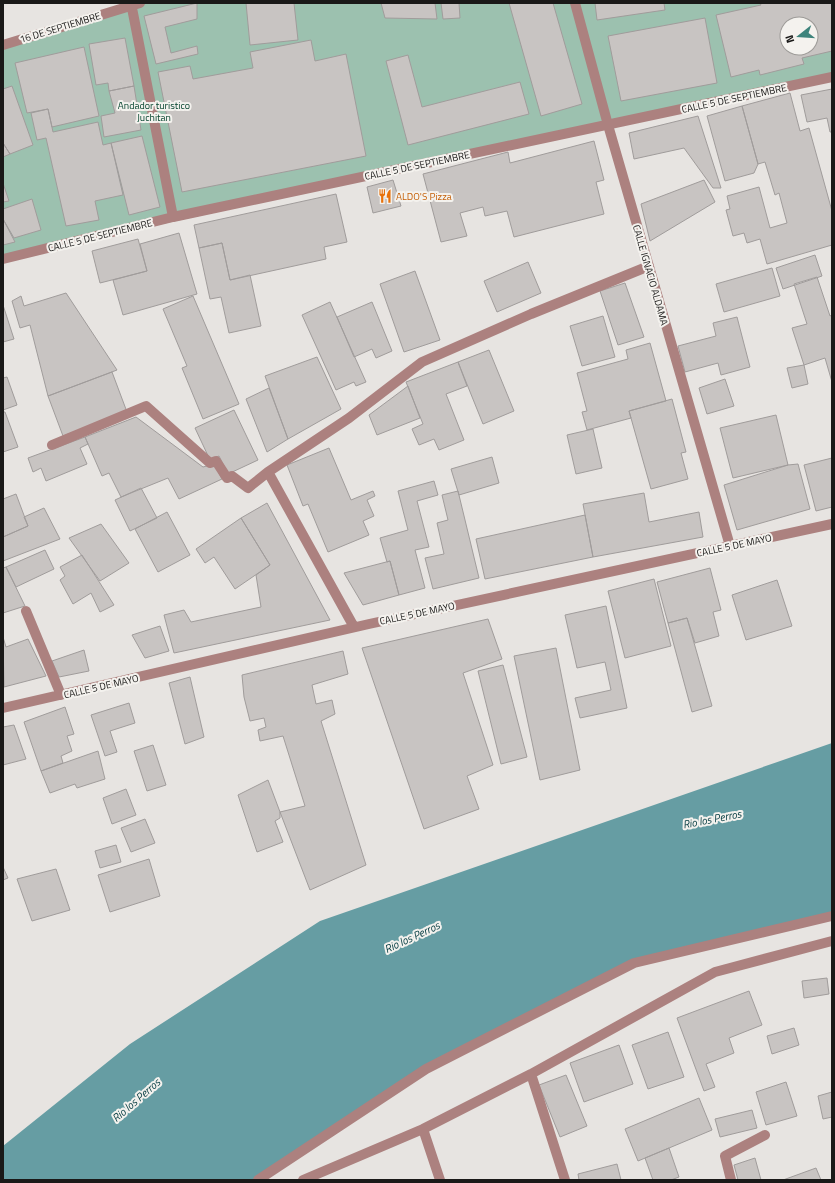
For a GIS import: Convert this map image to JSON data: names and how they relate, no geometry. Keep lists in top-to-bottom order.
{
  "streets": {
    "street": [
      "16 DE SEPTIEMBRE",
      "CALLE 5 DE SEPTIEMBRE",
      "CALLE IGNACIO ALDAMA",
      "CALLE 5 DE MAYO"
    ]
  },
  "crossings": [
    ["CALLE 5 DE SEPTIEMBRE", "CALLE IGNACIO ALDAMA"],
    ["CALLE IGNACIO ALDAMA", "CALLE 5 DE MAYO"]
  ],
  "water": ["Rio los Perros"],
  "parks": ["Andador turistico Juchitan"],
  "places": {
    "restaurant": ["ALDO'S Pizza"]
  },
  "north": "left"
}
